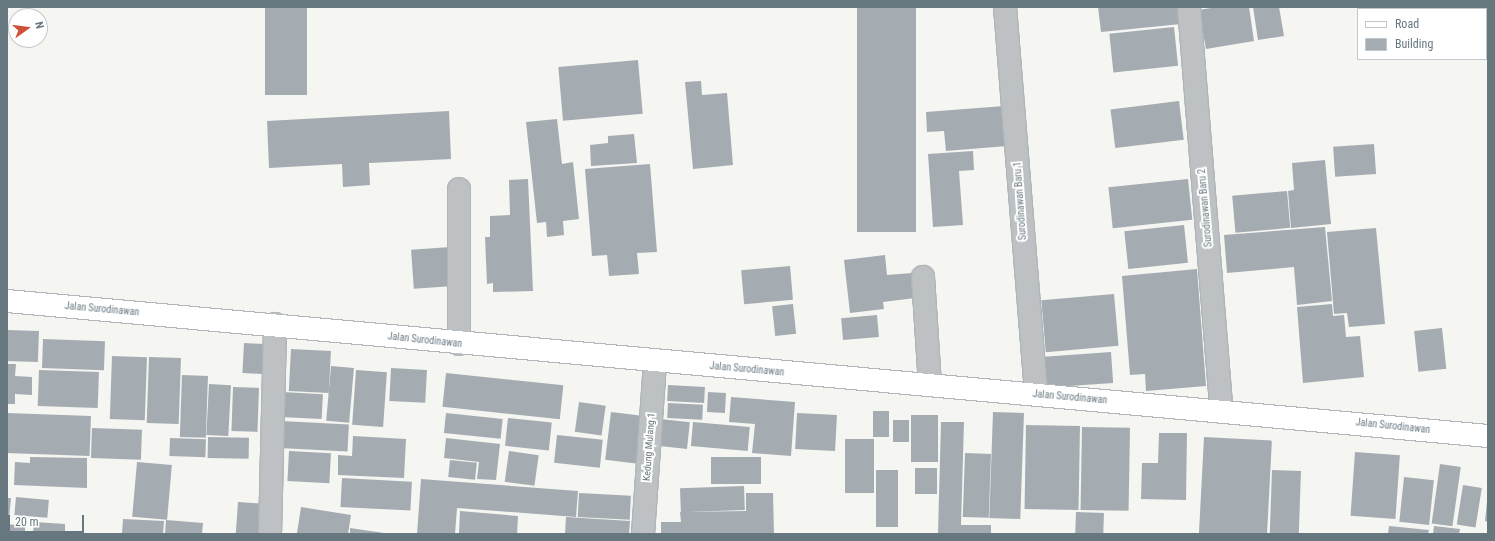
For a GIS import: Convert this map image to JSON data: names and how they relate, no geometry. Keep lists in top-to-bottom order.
{
  "streets": {
    "main road": ["Jalan Surodinawan"],
    "street": ["Surodinawan Baru 1", "Surodinawan Baru 2", "Kedung Mulang 1"]
  },
  "crossings": [
    ["Surodinawan Baru 1", "Jalan Surodinawan"],
    ["Surodinawan Baru 2", "Jalan Surodinawan"],
    ["Jalan Surodinawan", "Kedung Mulang 1"]
  ],
  "legend": ["Road", "Building"],
  "scale_bar": "20 m",
  "north": "right"
}
